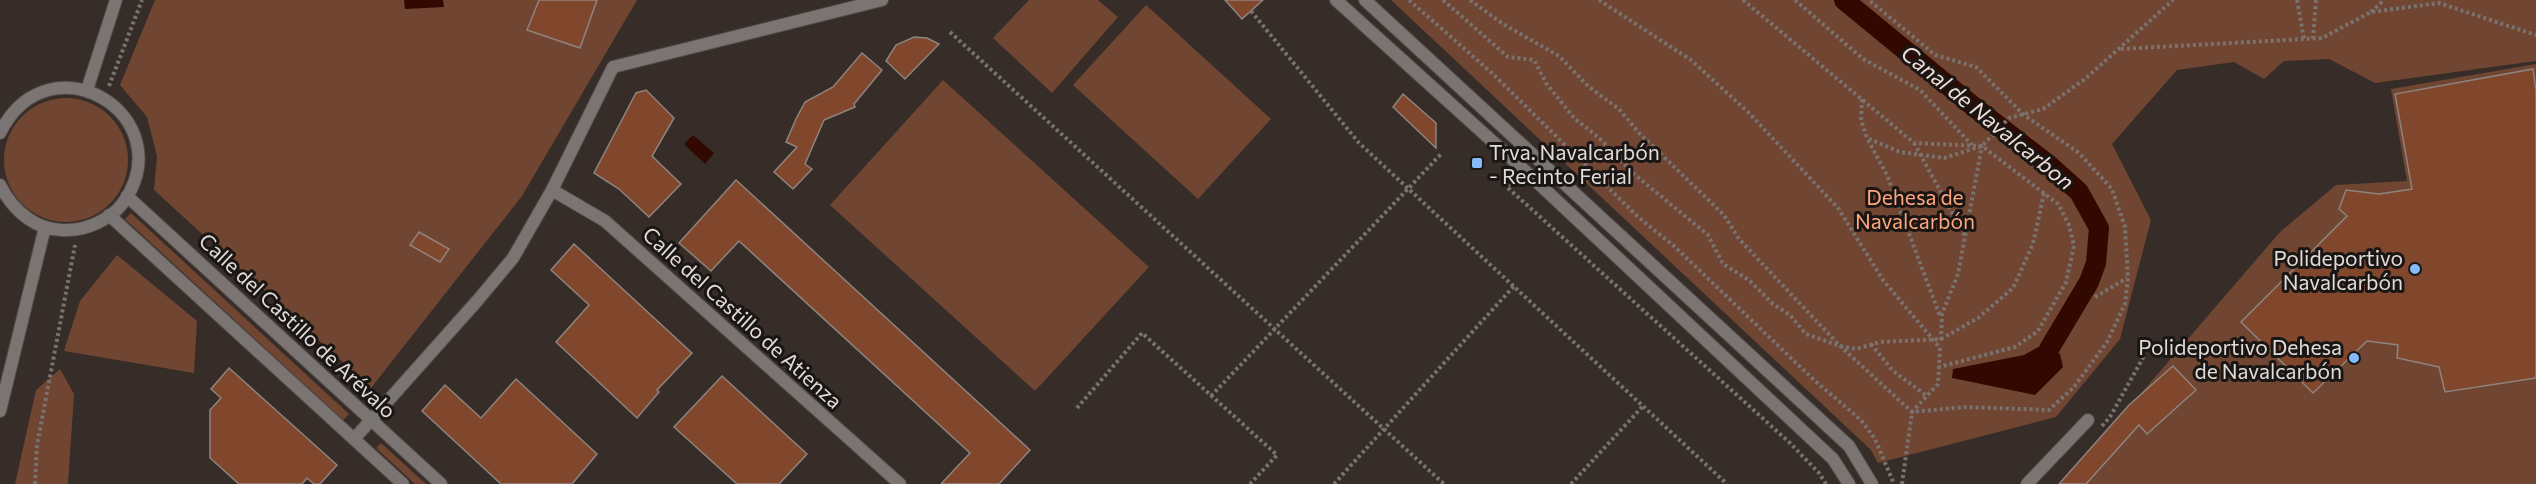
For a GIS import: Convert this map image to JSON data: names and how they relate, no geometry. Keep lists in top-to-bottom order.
{
  "streets": {
    "street": ["Calle del Castillo de Atienza", "Calle del Castillo de Arévalo"]
  },
  "water": ["Canal de Navalcarbon"],
  "parks": ["Dehesa de Navalcarbón"],
  "places": {
    "transit": ["Trva. Navalcarbón - Recinto Ferial"],
    "other": ["Polideportivo Navalcarbón", "Polideportivo Dehesa de Navalcarbón"]
  }
}
